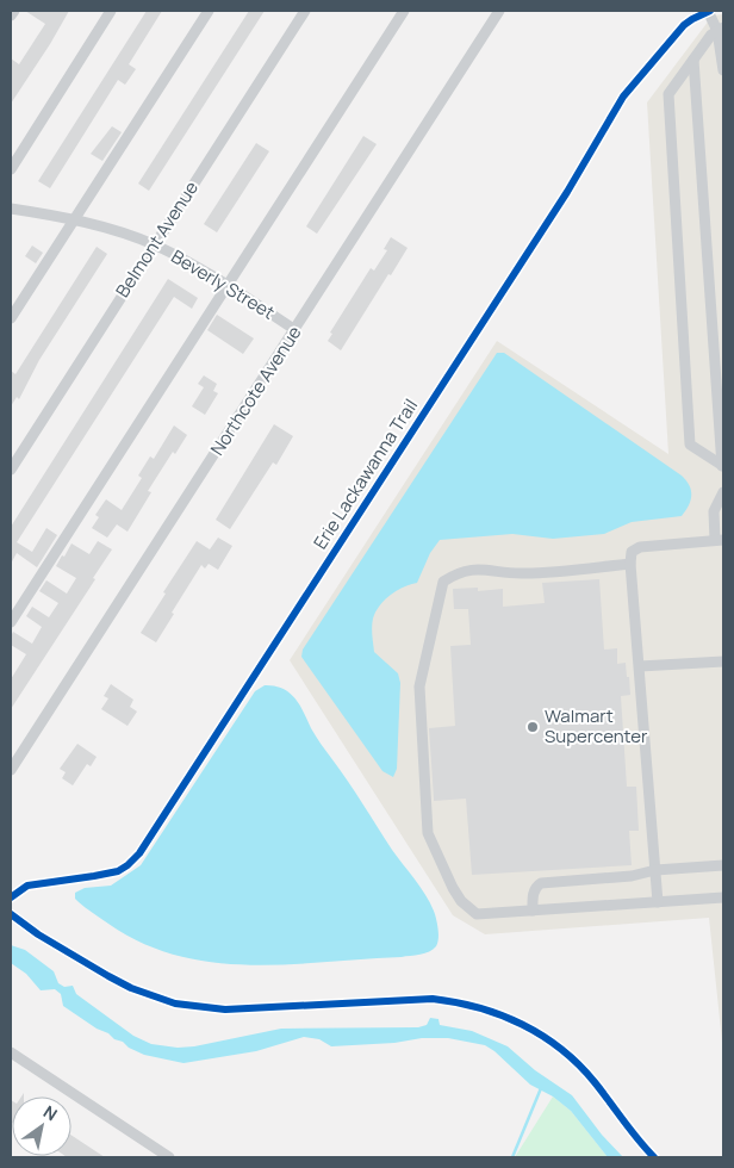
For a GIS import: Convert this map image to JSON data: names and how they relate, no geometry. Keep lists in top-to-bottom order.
{
  "streets": {
    "street": ["Belmont Avenue", "Beverly Street", "Northcote Avenue"],
    "cycle path": ["Erie Lackawanna Trail"]
  },
  "crossings": [
    ["Belmont Avenue", "Beverly Street"],
    ["Beverly Street", "Northcote Avenue"]
  ],
  "places": ["Walmart Supercenter"],
  "north": "top right"
}
